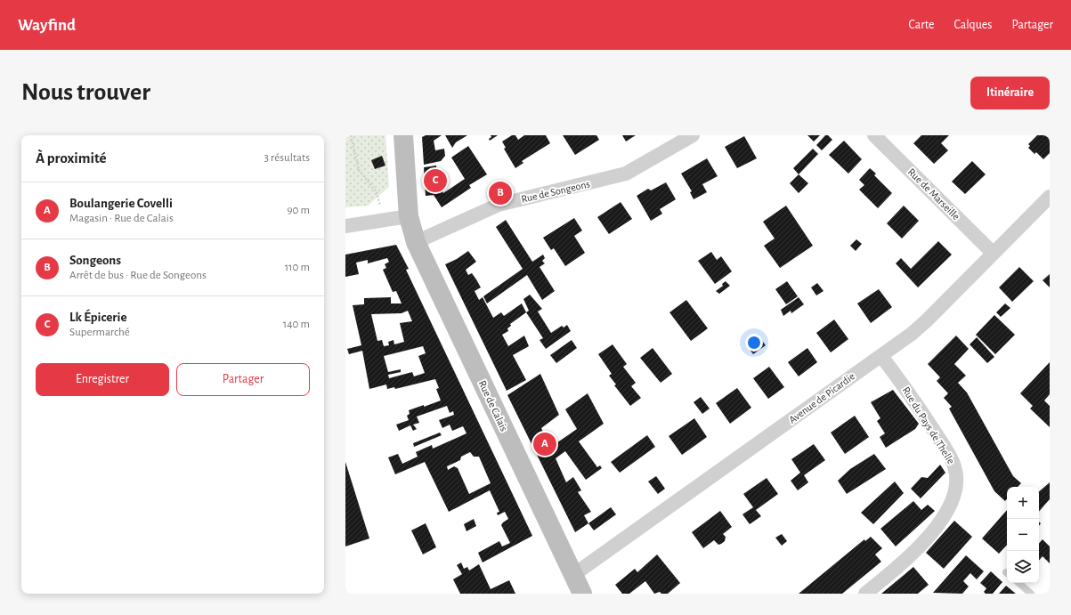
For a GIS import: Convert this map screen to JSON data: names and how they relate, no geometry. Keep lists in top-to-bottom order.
{
  "streets": {
    "main road": ["Rue de Calais"],
    "street": [
      "Rue de Songeons",
      "Rue de Marseille",
      "Avenue de Picardie",
      "Rue du Pays de Thelle"
    ]
  },
  "crossings": [
    ["Rue de Songeons", "Rue de Calais"],
    ["Rue de Marseille", "Avenue de Picardie"],
    ["Avenue de Picardie", "Rue de Calais"],
    ["Avenue de Picardie", "Rue du Pays de Thelle"]
  ],
  "page": {
    "header": "Wayfind",
    "nav": ["Carte", "Calques", "Partager"],
    "buttons": [
      "Itinéraire",
      ["Enregistrer", "Partager"]
    ],
    "title": "Nous trouver",
    "heading": ["À proximité", "3 résultats"],
    "pins": ["C", "B", "A"],
    "list": [
      {
        "mark": "A",
        "name": "Boulangerie Covelli",
        "note": "Magasin · Rue de Calais",
        "value": "90 m"
      },
      {
        "mark": "B",
        "name": "Songeons",
        "note": "Arrêt de bus · Rue de Songeons",
        "value": "110 m"
      },
      {
        "mark": "C",
        "name": "Lk Épicerie",
        "note": "Supermarché",
        "value": "140 m"
      }
    ],
    "map_buttons": ["+", "−"]
  }
}
